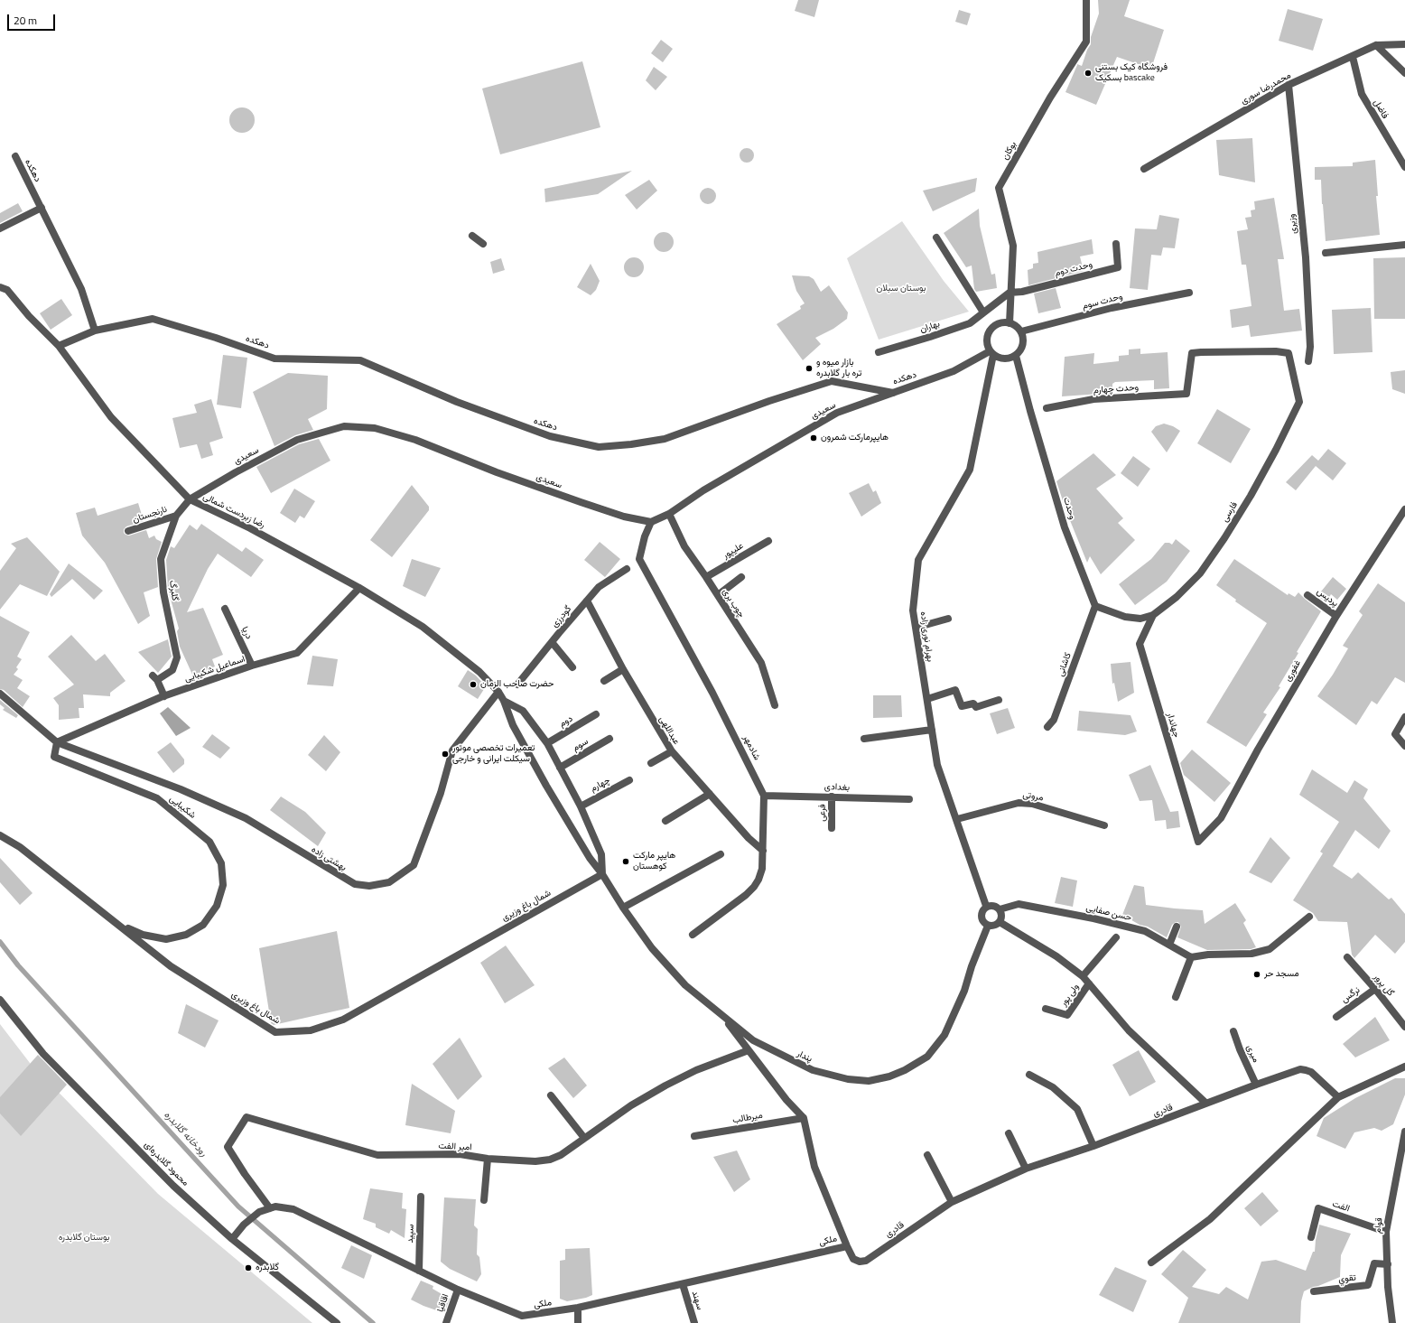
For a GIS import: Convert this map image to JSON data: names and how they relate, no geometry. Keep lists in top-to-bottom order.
{
  "streets": {
    "street": [
      "محمدرضا سوری",
      "فاضل",
      "بوکان",
      "دهکده",
      "وزیری",
      "وحدت دوم",
      "وحدت سوم",
      "بهاران",
      "وحدت چهارم",
      "سعیدی",
      "وحدت",
      "رضا زبردست شمالی",
      "فارسی",
      "نارنجستان",
      "علیپور",
      "گلبرگ",
      "پردیس",
      "چوب بری",
      "گودرزی",
      "دریا",
      "بهرام نوری زاده",
      "کاشانی",
      "اسماعیل شکیبایی",
      "غفوری",
      "دوم",
      "جهاندار",
      "عبداللهی",
      "سوم",
      "شادمهر",
      "چهارم",
      "بغدادی",
      "مروتی",
      "شکیبایی",
      "فرعی",
      "بهشتی زاده",
      "شمال باغ وزیری",
      "حسن صفایی",
      "گل پرور",
      "ولی پور",
      "نرگس",
      "میری",
      "پندار",
      "قادری",
      "میرطالب",
      "امیر الفت",
      "محمود گلابدره‌ای",
      "الفت",
      "قوام",
      "سپید",
      "ملکی",
      "تقوي",
      "سهند",
      "اقاقیا"
    ]
  },
  "crossings": [
    ["محمدرضا سوری", "فاضل"],
    ["محمدرضا سوری", "وزیری"],
    ["بوکان", "دهکده"],
    ["بوکان", "وحدت دوم"],
    ["بوکان", "وحدت سوم"],
    ["بوکان", "بهاران"],
    ["بوکان", "وحدت"],
    ["بوکان", "بهرام نوری زاده"],
    ["دهکده", "وحدت سوم"],
    ["دهکده", "سعیدی"],
    ["دهکده", "وحدت"],
    ["دهکده", "رضا زبردست شمالی"],
    ["دهکده", "بهرام نوری زاده"],
    ["وحدت دوم", "بهاران"],
    ["وحدت سوم", "وحدت"],
    ["وحدت سوم", "بهرام نوری زاده"],
    ["وحدت چهارم", "فارسی"],
    ["سعیدی", "رضا زبردست شمالی"],
    ["سعیدی", "گلبرگ"],
    ["سعیدی", "چوب بری"],
    ["سعیدی", "شادمهر"],
    ["وحدت", "بهرام نوری زاده"],
    ["وحدت", "کاشانی"],
    ["رضا زبردست شمالی", "گلبرگ"],
    ["رضا زبردست شمالی", "اسماعیل شکیبایی"],
    ["رضا زبردست شمالی", "بهشتی زاده"],
    ["رضا زبردست شمالی", "شمال باغ وزیری"],
    ["رضا زبردست شمالی", "پندار"],
    ["فارسی", "جهاندار"],
    ["نارنجستان", "گلبرگ"],
    ["علیپور", "چوب بری"],
    ["گلبرگ", "اسماعیل شکیبایی"],
    ["پردیس", "غفوری"],
    ["گودرزی", "عبداللهی"],
    ["دریا", "اسماعیل شکیبایی"],
    ["بهرام نوری زاده", "مروتی"],
    ["بهرام نوری زاده", "حسن صفایی"],
    ["بهرام نوری زاده", "پندار"],
    ["اسماعیل شکیبایی", "شکیبایی"],
    ["اسماعیل شکیبایی", "بهشتی زاده"],
    ["غفوری", "جهاندار"],
    ["عبداللهی", "شادمهر"],
    ["شادمهر", "بغدادی"],
    ["بغدادی", "فرعی"],
    ["شکیبایی", "بهشتی زاده"],
    ["شکیبایی", "شمال باغ وزیری"],
    ["شمال باغ وزیری", "پندار"],
    ["حسن صفایی", "پندار"],
    ["گل پرور", "نرگس"],
    ["میری", "قادری"],
    ["قادری", "میرطالب"],
    ["قادری", "ملکی"],
    ["امیر الفت", "ملکی"],
    ["محمود گلابدره‌ای", "ملکی"],
    ["الفت", "قوام"],
    ["قوام", "تقوي"],
    ["سپید", "ملکی"],
    ["ملکی", "سهند"],
    ["ملکی", "اقاقیا"]
  ],
  "water": ["رودخانه گلابدره"],
  "parks": ["بوستان سبلان", "بوستان گلابدره"],
  "places": [
    "فروشگاه کیک بستنی بسکیک bascake",
    "بازار میوه و تره بار گلابدره",
    "هایپرمارکت شمرون",
    "حضرت صاحب الزمان",
    "تعمیرات تخصصی موتور سیکلت ایرانی و خارجی",
    "هایپر مارکت کوهستان",
    "مسجد حر",
    "گلابدره"
  ],
  "scale_bar": "20 m"
}
